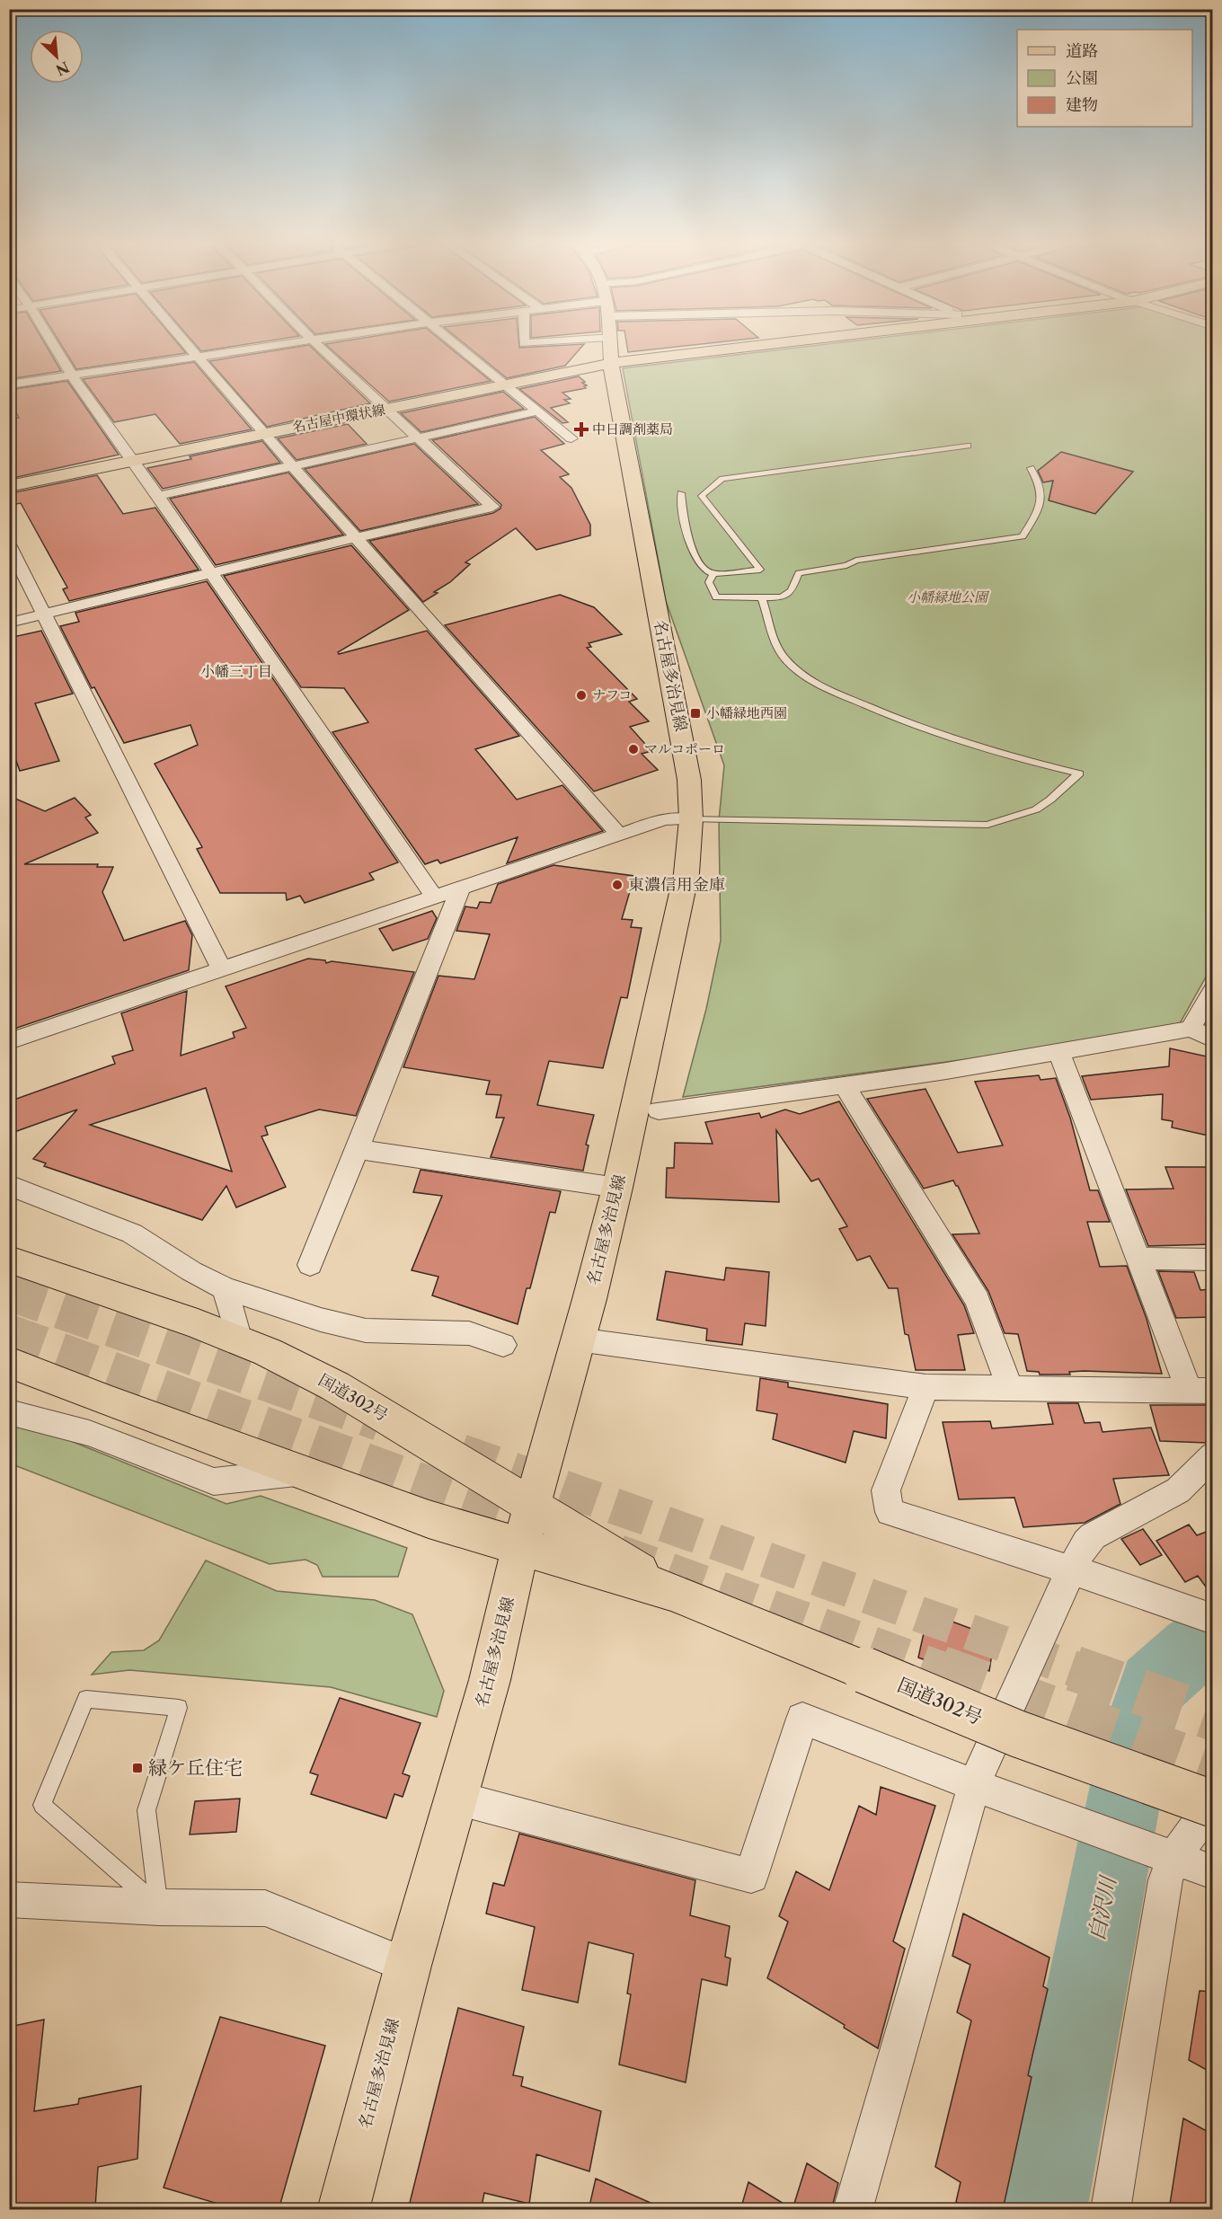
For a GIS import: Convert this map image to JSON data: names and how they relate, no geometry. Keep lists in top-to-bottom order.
{
  "streets": {
    "main road": ["名古屋中環状線", "名古屋多治見線", "国道302号"]
  },
  "crossings": [
    ["名古屋中環状線", "名古屋多治見線"],
    ["名古屋多治見線", "国道302号"]
  ],
  "districts": ["小幡三丁目"],
  "water": ["白沢川"],
  "parks": ["小幡緑地公園"],
  "places": {
    "health": ["中日調剤薬局"],
    "other": ["ナフコ", "マルコポーロ", "東濃信用金庫"],
    "transit": ["小幡緑地西園", "緑ケ丘住宅"]
  },
  "legend": ["道路", "公園", "建物"],
  "north": "bottom right"
}
